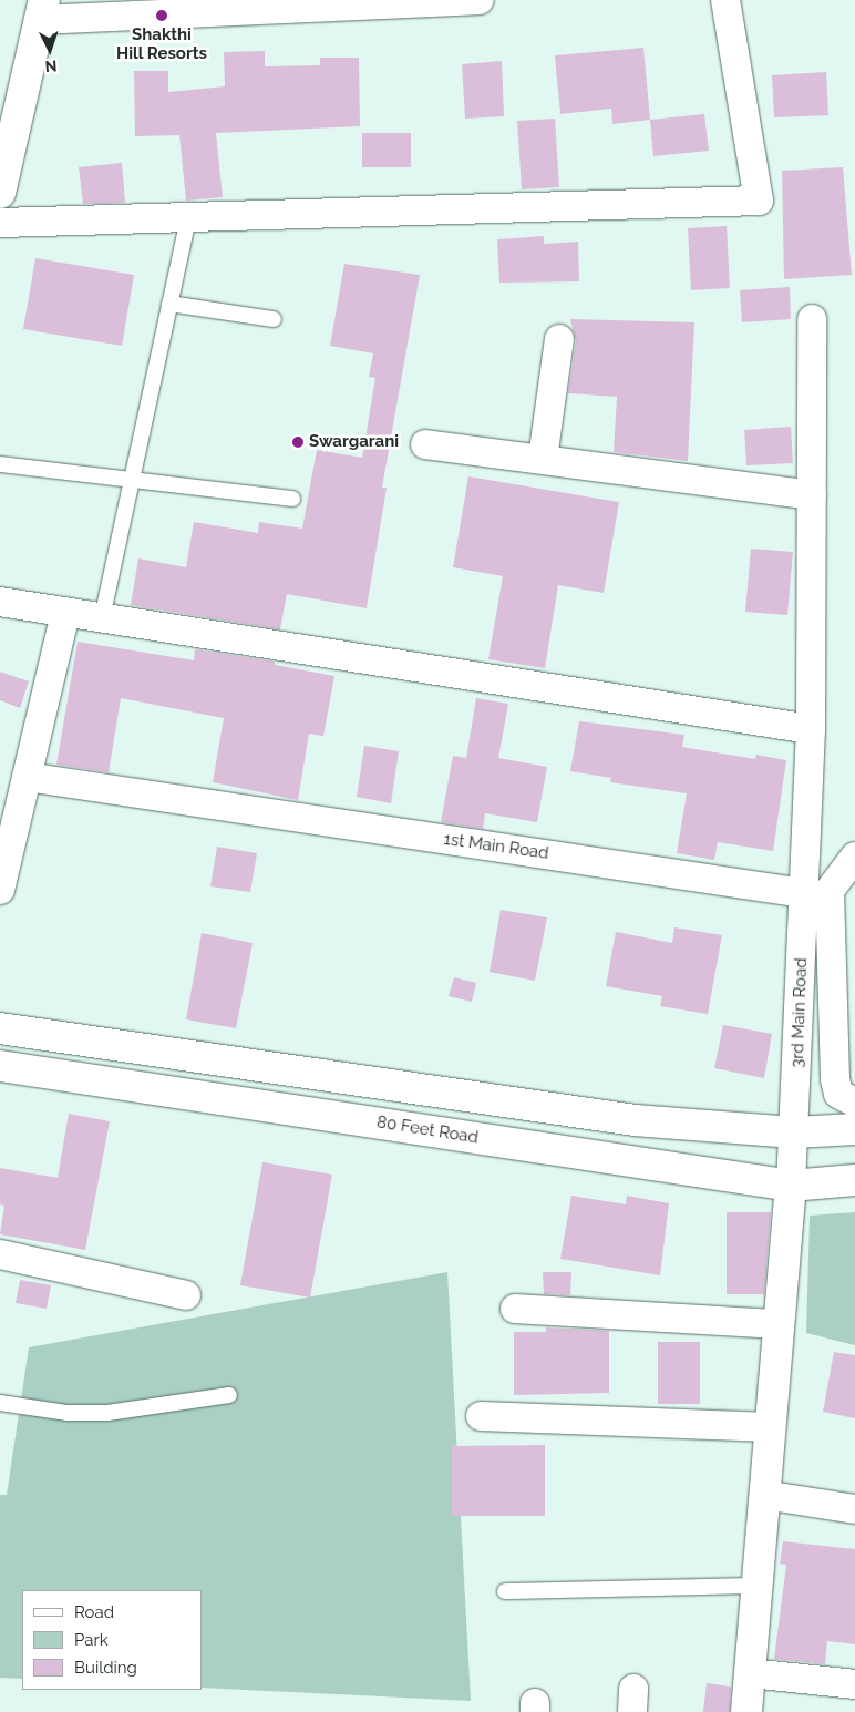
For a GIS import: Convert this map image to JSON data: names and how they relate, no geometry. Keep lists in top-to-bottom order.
{
  "streets": {
    "main road": ["80 Feet Road"],
    "street": ["1st Main Road", "3rd Main Road"]
  },
  "crossings": [
    ["1st Main Road", "3rd Main Road"],
    ["3rd Main Road", "80 Feet Road"]
  ],
  "places": ["Shakthi Hill Resorts", "Swargarani"],
  "legend": ["Road", "Park", "Building"],
  "north": "bottom"
}
